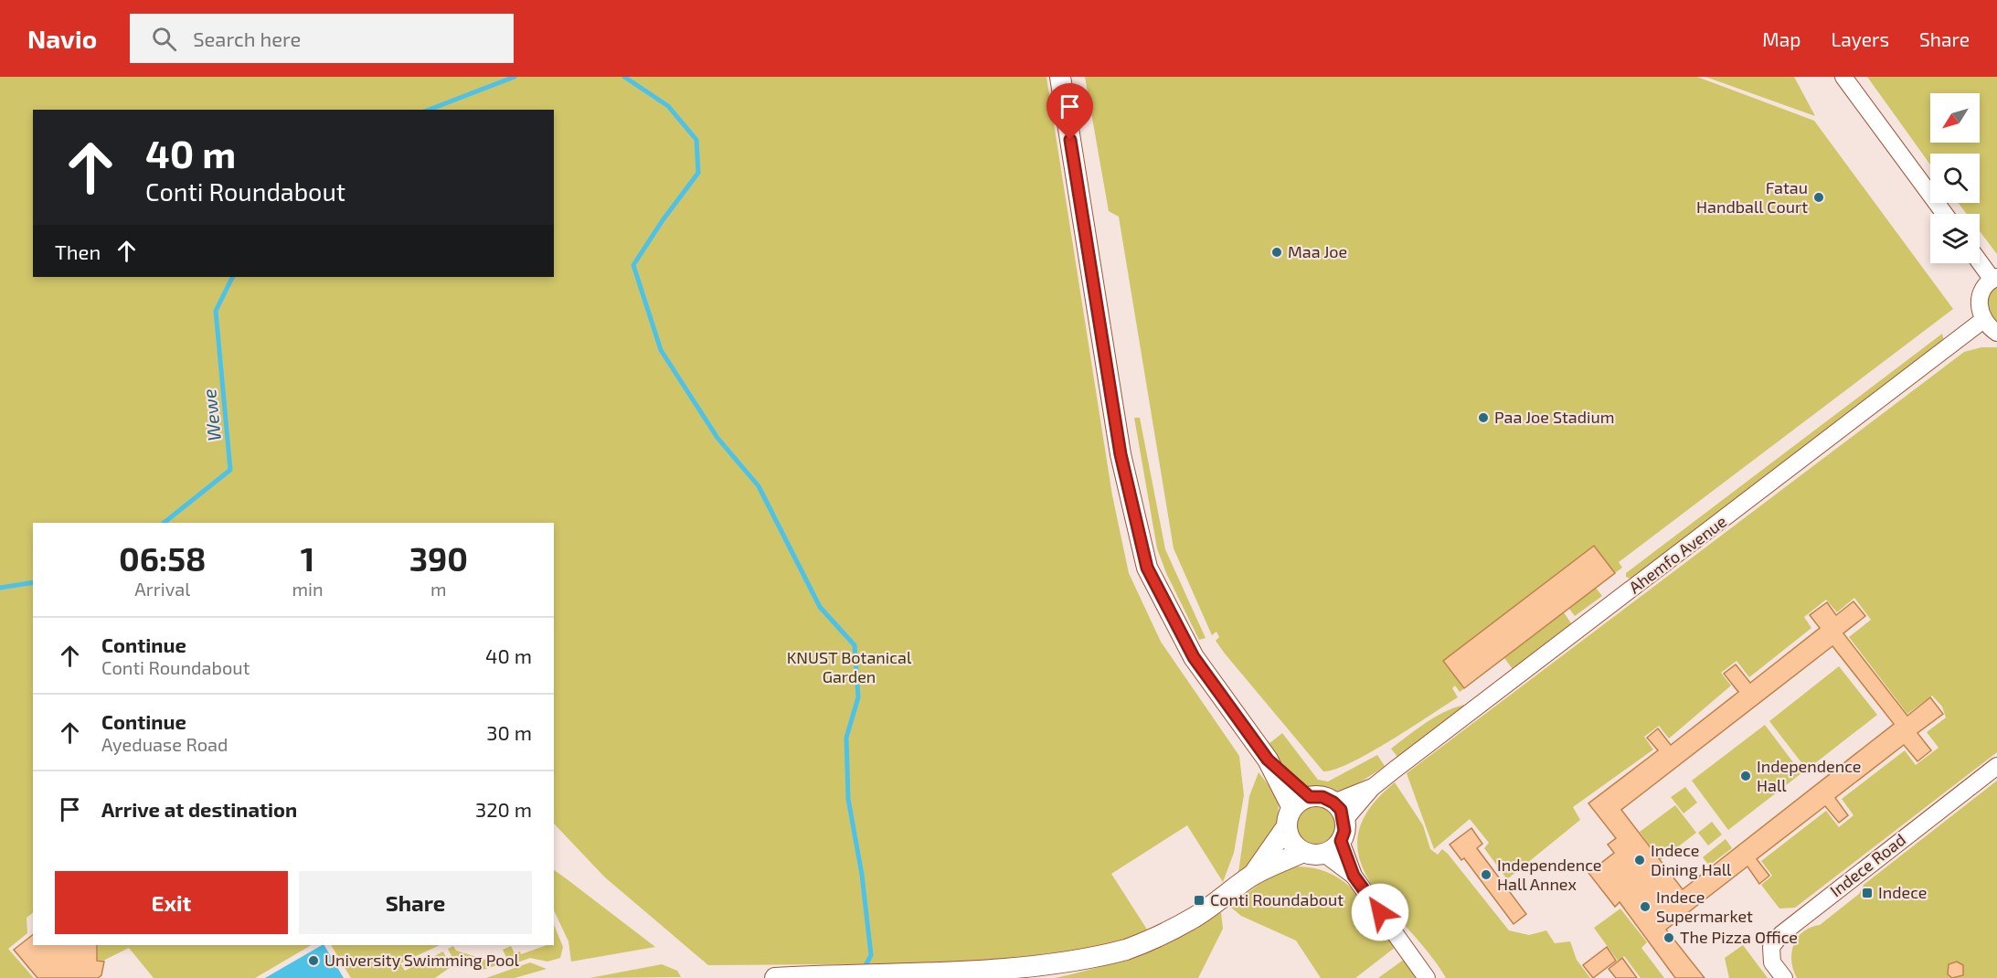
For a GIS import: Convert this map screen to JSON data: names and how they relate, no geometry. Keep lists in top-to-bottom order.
{
  "streets": {
    "street": ["Ahemfo Avenue", "Indece Road"]
  },
  "water": ["Wewe"],
  "parks": ["KNUST Botanical Garden"],
  "places": {
    "other": [
      "Fatau Handball Court",
      "Maa Joe",
      "Paa Joe Stadium",
      "Independence Hall",
      "Indece Dining Hall",
      "Independence Hall Annex",
      "Indece Supermarket",
      "The Pizza Office",
      "University Swimming Pool"
    ],
    "transit": ["Indece", "Conti Roundabout"]
  },
  "north": "bottom left",
  "page": {
    "header": "Navio",
    "search": "Search here",
    "nav": ["Map", "Layers", "Share"],
    "turn": ["40 m", "Conti Roundabout"],
    "then": "Then",
    "eta": [
      "06:58",
      "Arrival",
      "1",
      "min",
      "390",
      "m"
    ],
    "list": [
      {
        "name": "Continue",
        "note": "Conti Roundabout",
        "value": "40 m"
      },
      {
        "name": "Continue",
        "note": "Ayeduase Road",
        "value": "30 m"
      },
      {
        "name": "Arrive at destination",
        "value": "320 m"
      }
    ],
    "buttons": ["Exit", "Share"]
  }
}
